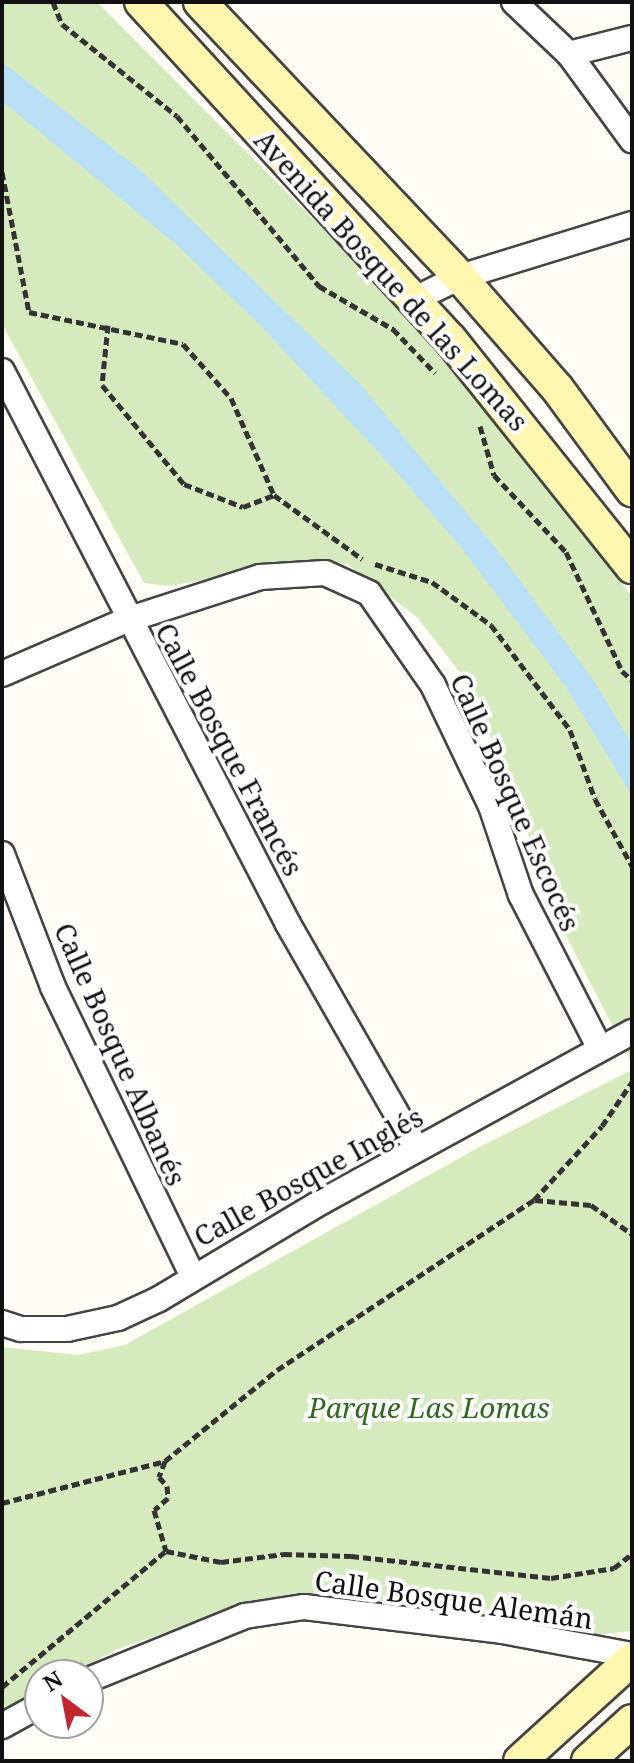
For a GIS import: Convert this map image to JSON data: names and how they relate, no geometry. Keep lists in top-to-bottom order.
{
  "streets": {
    "street": [
      "Avenida Bosque de las Lomas",
      "Calle Bosque Francés",
      "Calle Bosque Escocés",
      "Calle Bosque Albanés",
      "Calle Bosque Inglés",
      "Calle Bosque Alemán"
    ]
  },
  "crossings": [
    ["Calle Bosque Francés", "Calle Bosque Escocés"],
    ["Calle Bosque Francés", "Calle Bosque Inglés"],
    ["Calle Bosque Escocés", "Calle Bosque Inglés"],
    ["Calle Bosque Albanés", "Calle Bosque Inglés"]
  ],
  "parks": ["Parque Las Lomas"],
  "north": "top left"
}
